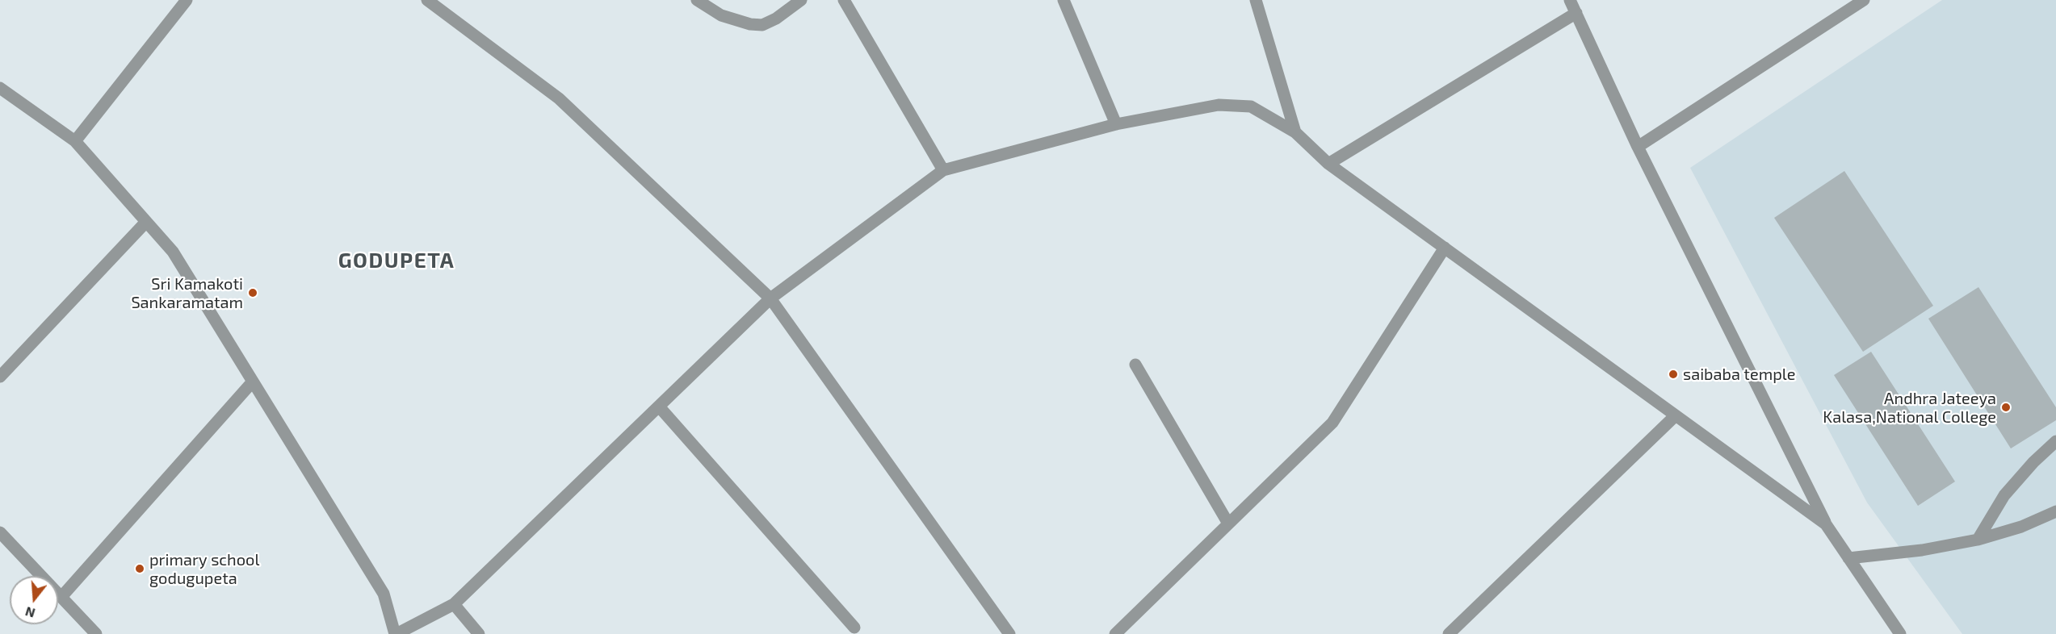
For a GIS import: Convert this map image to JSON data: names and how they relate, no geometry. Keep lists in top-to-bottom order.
{
  "districts": ["GODUPETA"],
  "places": [
    "Sri Kamakoti Sankaramatam",
    "saibaba temple",
    "Andhra Jateeya Kalasa,National College",
    "primary school godugupeta"
  ],
  "north": "bottom"
}
